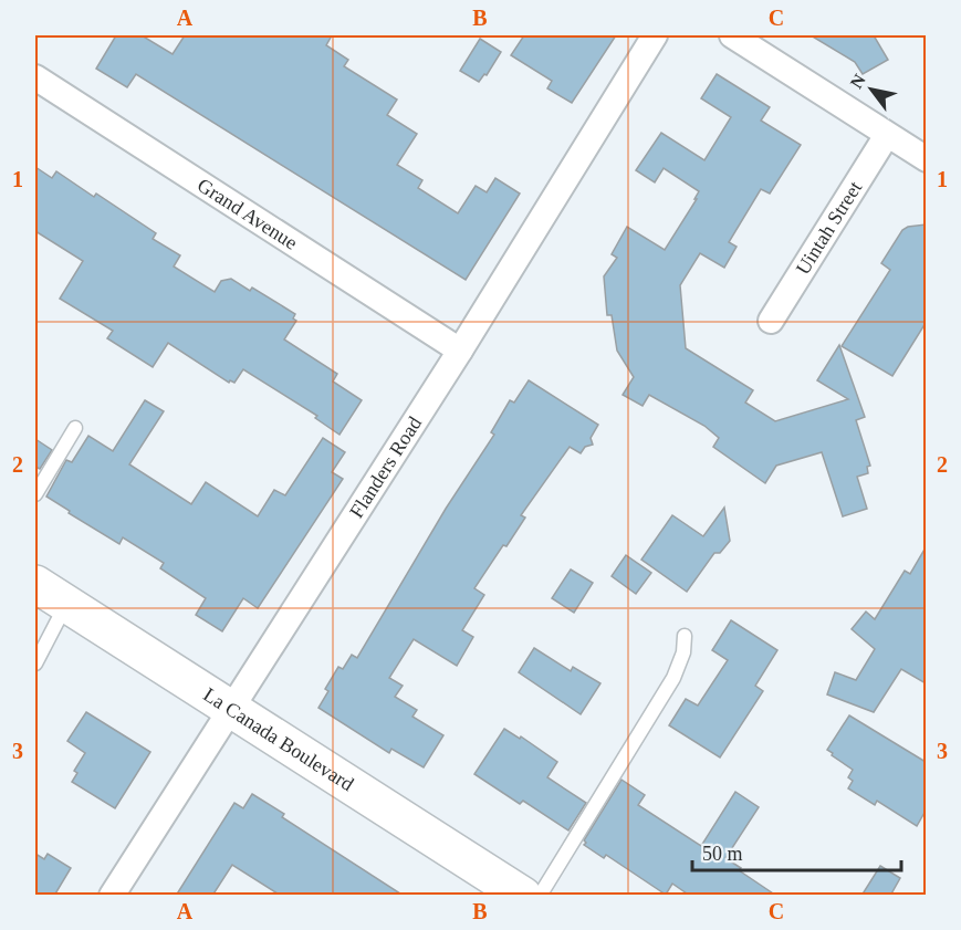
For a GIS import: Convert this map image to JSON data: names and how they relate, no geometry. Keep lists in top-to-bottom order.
{
  "streets": {
    "street": [
      "Grand Avenue",
      "Uintah Street",
      "Flanders Road",
      "La Canada Boulevard"
    ]
  },
  "crossings": [
    ["Grand Avenue", "Flanders Road"],
    ["Flanders Road", "La Canada Boulevard"]
  ],
  "scale_bar": "50 m",
  "north": "top left",
  "grid": {
    "columns": ["A", "B", "C"],
    "rows": ["1", "2", "3"]
  }
}
